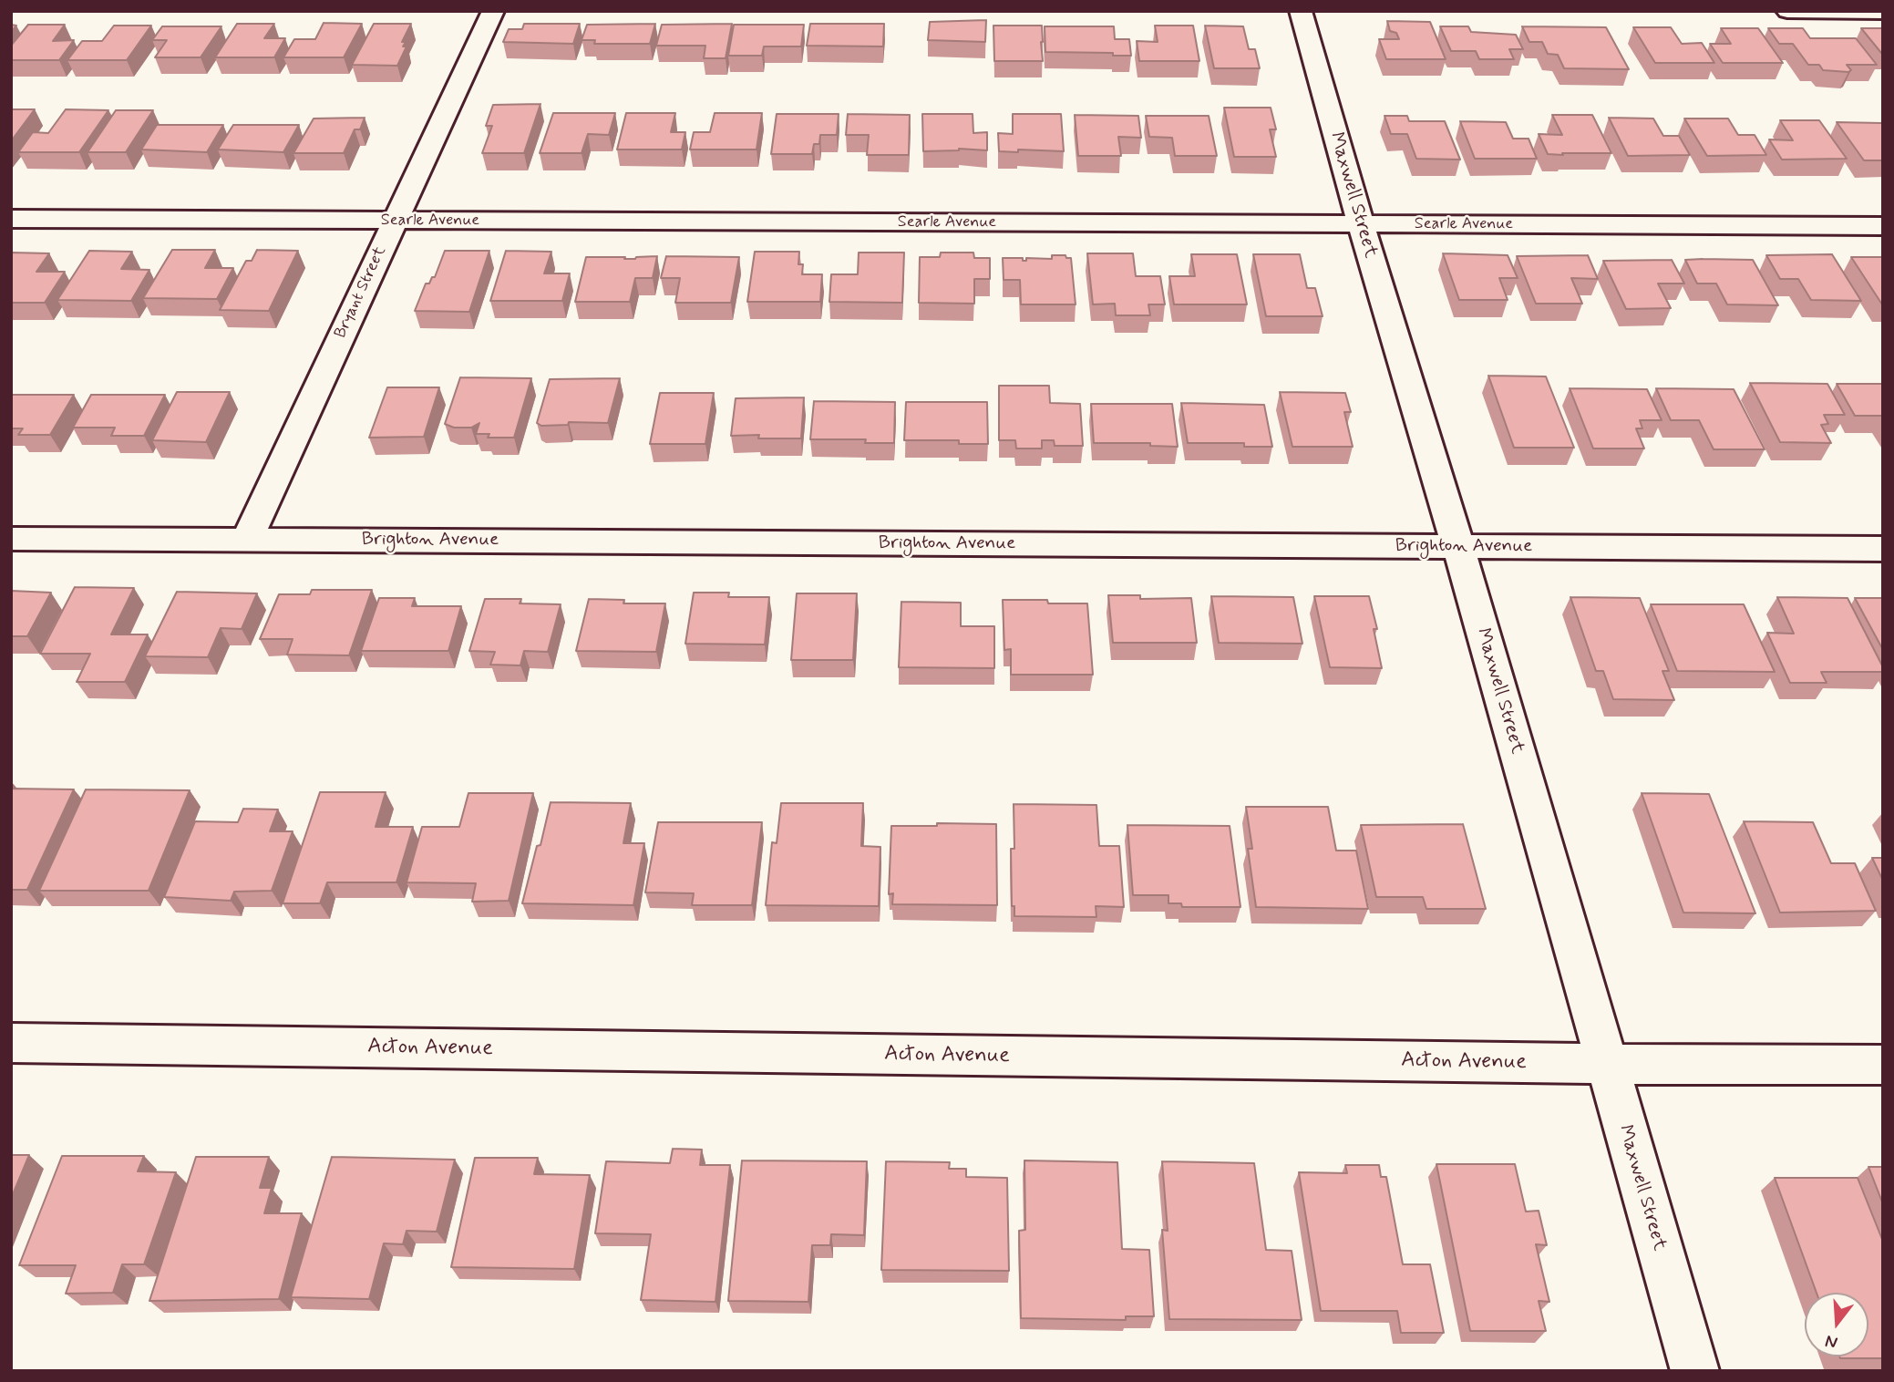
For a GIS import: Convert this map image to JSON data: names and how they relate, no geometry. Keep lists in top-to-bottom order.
{
  "streets": {
    "street": [
      "Maxwell Street",
      "Searle Avenue",
      "Bryant Street",
      "Brighton Avenue",
      "Acton Avenue"
    ]
  },
  "crossings": [
    ["Maxwell Street", "Searle Avenue"],
    ["Maxwell Street", "Brighton Avenue"],
    ["Maxwell Street", "Acton Avenue"],
    ["Searle Avenue", "Bryant Street"],
    ["Bryant Street", "Brighton Avenue"]
  ],
  "north": "bottom"
}
